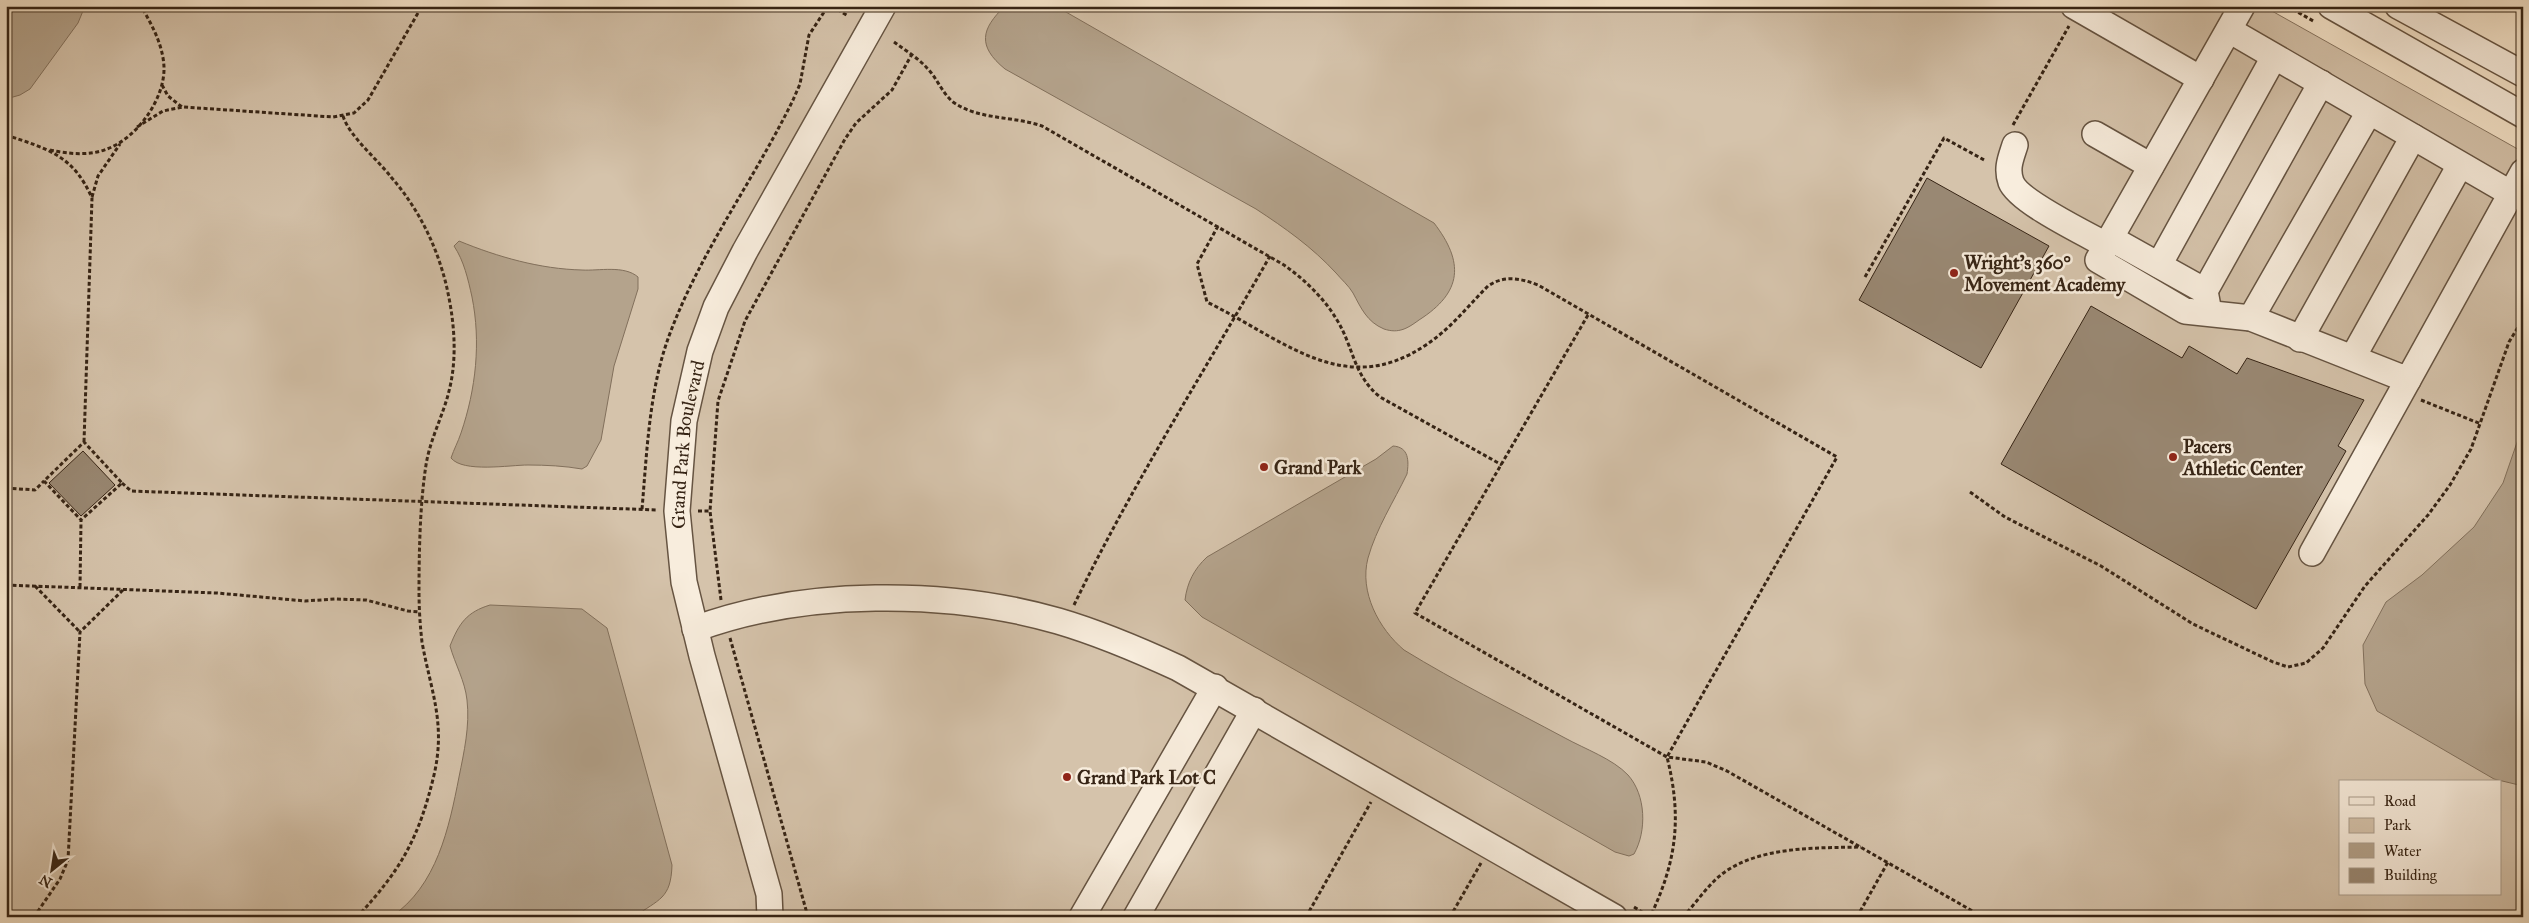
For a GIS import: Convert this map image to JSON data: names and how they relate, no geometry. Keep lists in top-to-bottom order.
{
  "streets": {
    "street": ["Grand Park Boulevard"]
  },
  "places": [
    "Wright's 360° Movement Academy",
    "Pacers Athletic Center",
    "Grand Park",
    "Grand Park Lot C"
  ],
  "legend": [
    "Road",
    "Park",
    "Water",
    "Building"
  ],
  "north": "bottom left"
}
